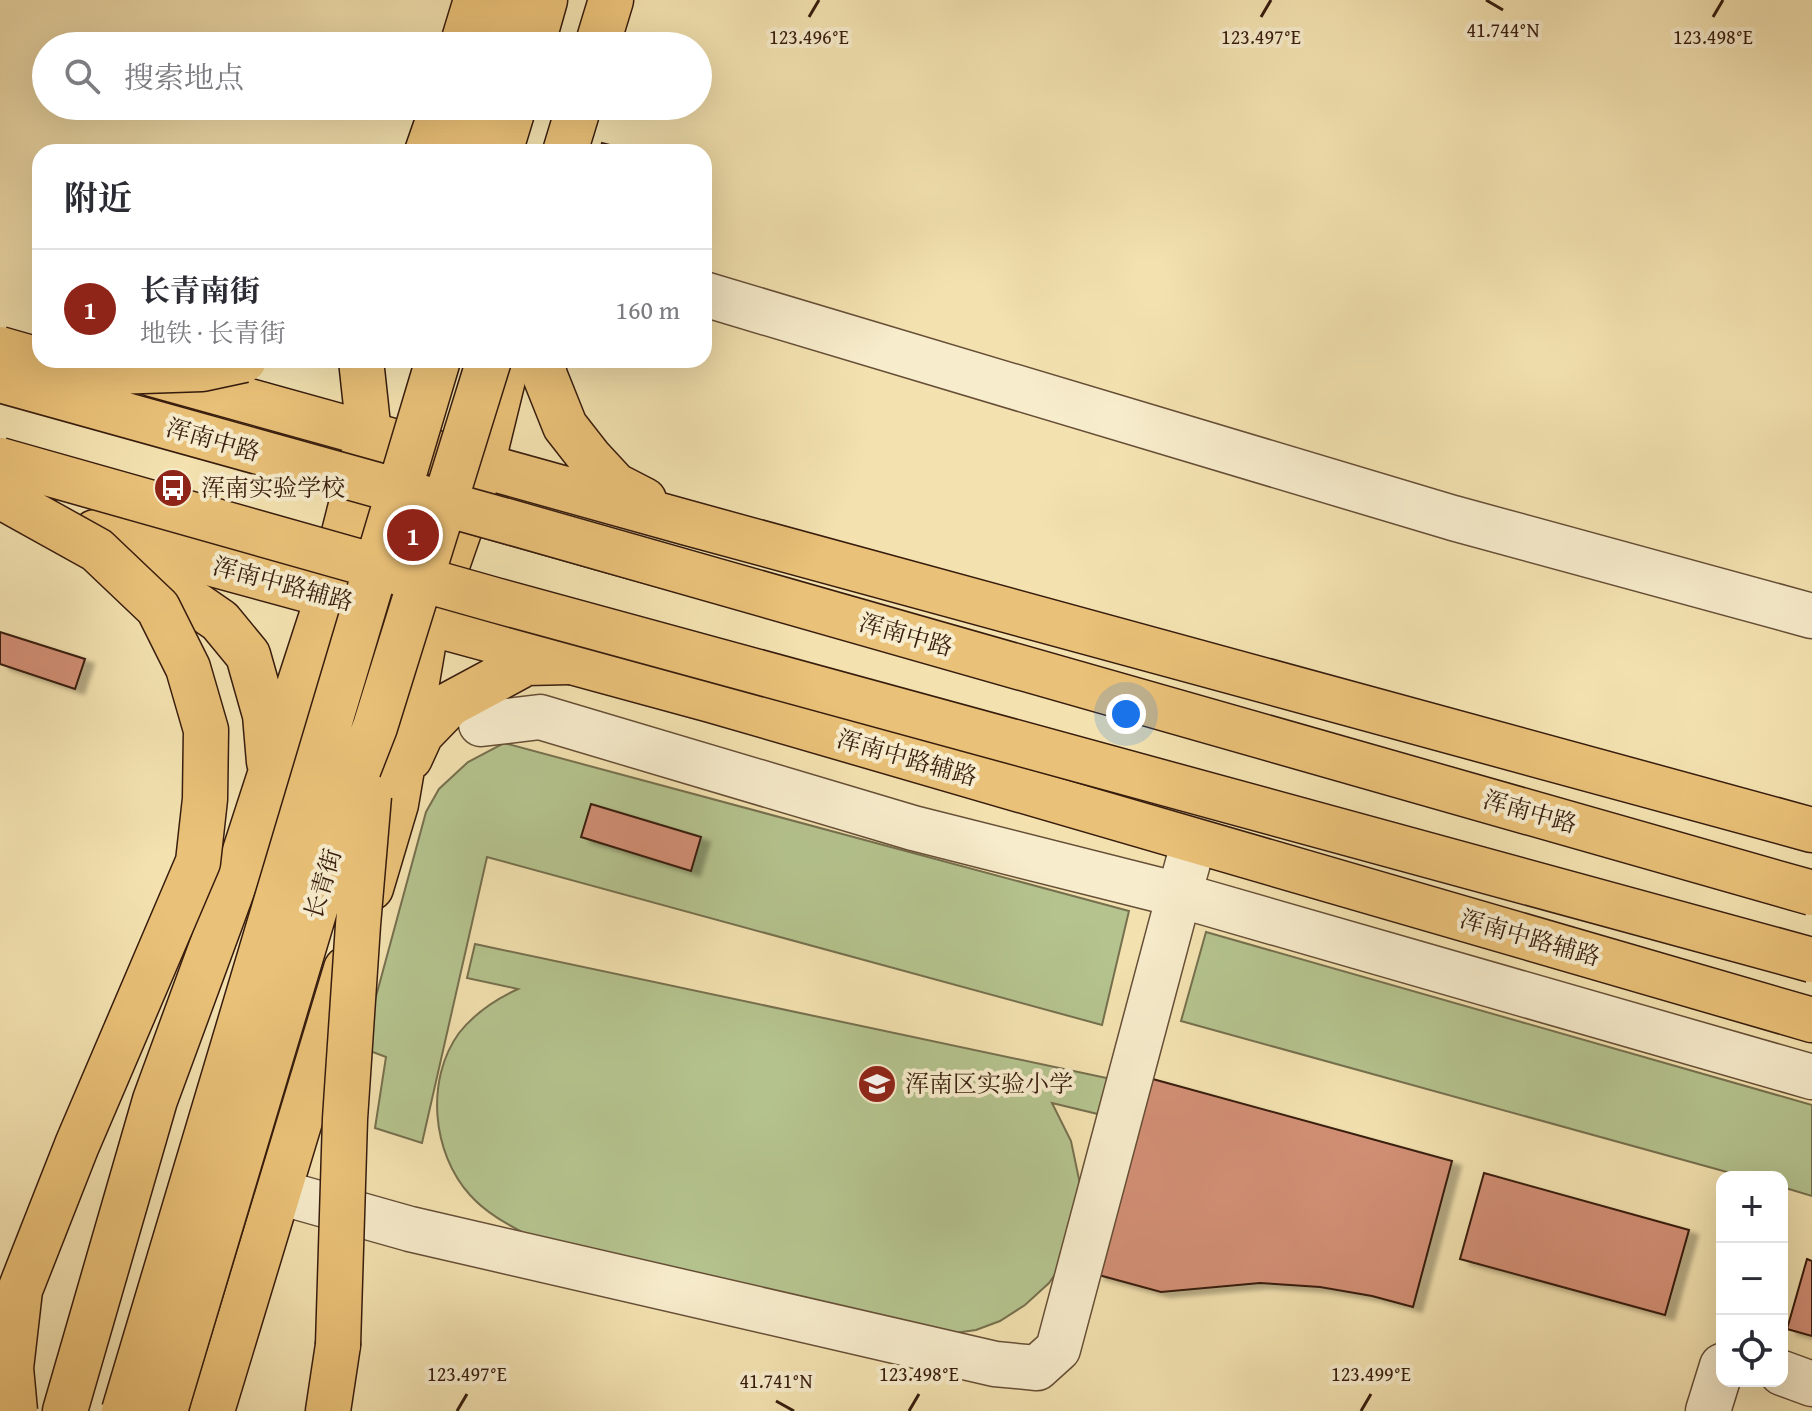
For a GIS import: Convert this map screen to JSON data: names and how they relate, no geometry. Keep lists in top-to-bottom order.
{
  "streets": {
    "main road": ["浑南中路", "浑南中路辅路", "长青街"]
  },
  "places": {
    "bus stop": ["浑南实验学校"],
    "school or university": ["浑南区实验小学"]
  },
  "page": {
    "search": "搜索地点",
    "heading": "附近",
    "list": [
      {
        "mark": "1",
        "name": "长青南街",
        "note": "地铁 · 长青街",
        "value": "160 m"
      }
    ],
    "pins": "1",
    "map_buttons": ["+", "−"]
  },
  "coordinates": [
    "41.744°N",
    "123.496°E",
    "123.497°E",
    "123.498°E",
    "123.499°E",
    "41.741°N"
  ]
}
